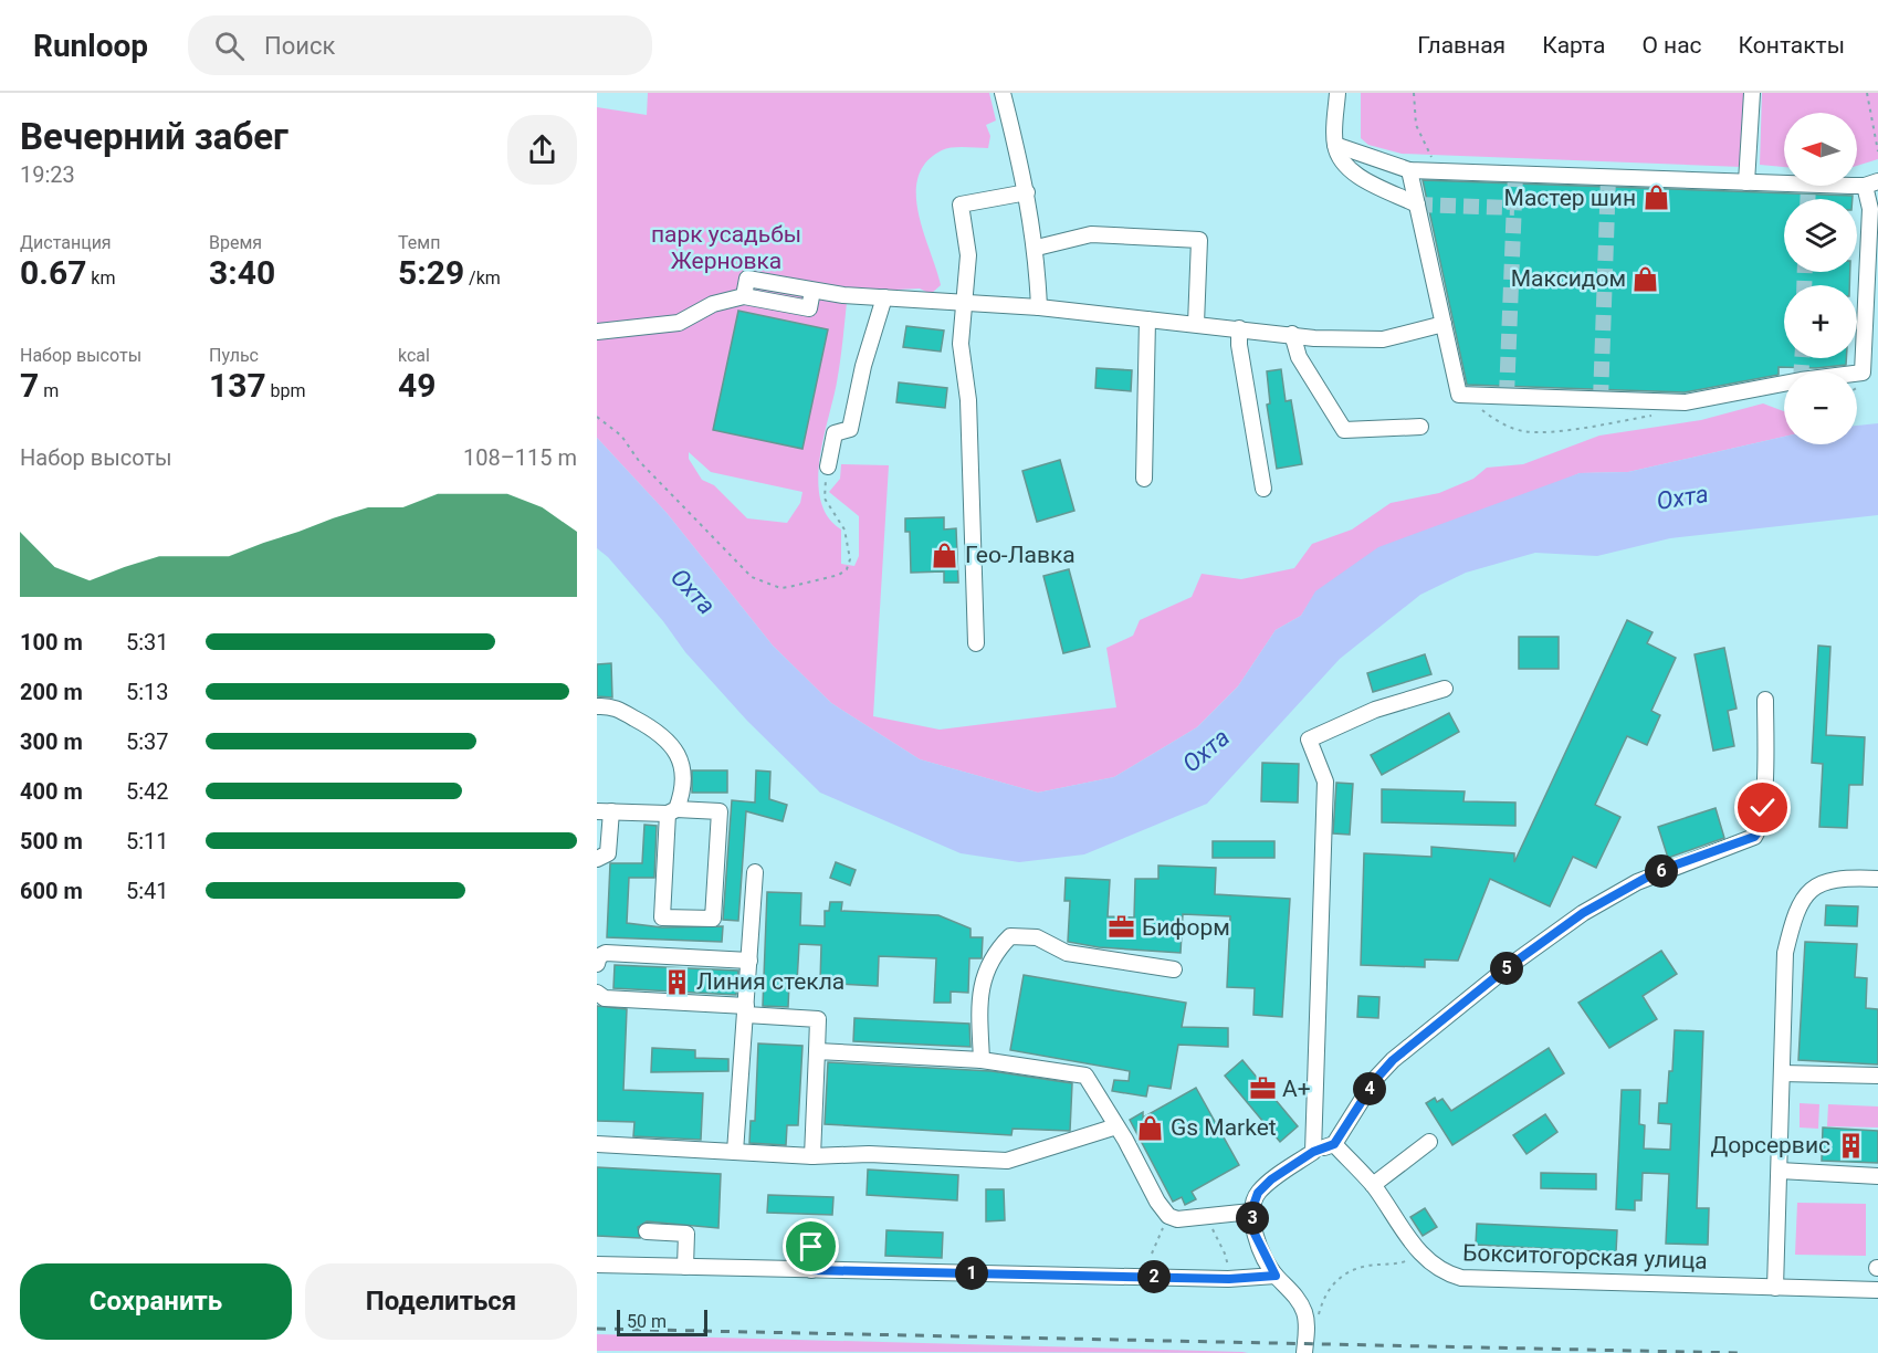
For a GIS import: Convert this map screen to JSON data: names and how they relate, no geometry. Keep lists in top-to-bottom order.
{
  "streets": {
    "street": ["Бокситогорская улица"]
  },
  "water": ["Охта"],
  "parks": ["парк усадьбы Жерновка"],
  "places": {
    "shop": [
      "Мастер шин",
      "Максидом",
      "Гео-Лавка",
      "Gs Market"
    ],
    "office": ["Биформ", "А+"],
    "building": ["Линия стекла", "Дорсервис"]
  },
  "scale_bar": "50 m",
  "north": "left",
  "page": {
    "header": "Runloop",
    "search": "Поиск",
    "nav": [
      "Главная",
      "Карта",
      "О нас",
      "Контакты"
    ],
    "heading": ["Вечерний забег", "19:23"],
    "map_buttons": ["+", "−"],
    "stats": [
      ["Дистанция", "0.67 km"],
      ["Время", "3:40"],
      ["Темп", "5:29 /km"],
      ["Набор высоты", "7 m"],
      ["Пульс", "137 bpm"],
      ["kcal", "49"]
    ],
    "chart": ["Набор высоты", "108–115 m"],
    "list": [
      {
        "name": "100 m",
        "note": "5:31"
      },
      {
        "name": "200 m",
        "note": "5:13"
      },
      {
        "name": "300 m",
        "note": "5:37"
      },
      {
        "name": "400 m",
        "note": "5:42"
      },
      {
        "name": "500 m",
        "note": "5:11"
      },
      {
        "name": "600 m",
        "note": "5:41"
      }
    ],
    "pins": [
      "6",
      "5",
      "4",
      "3",
      "1",
      "2"
    ],
    "buttons": ["Сохранить", "Поделиться"],
    "scale": "50 m"
  }
}
